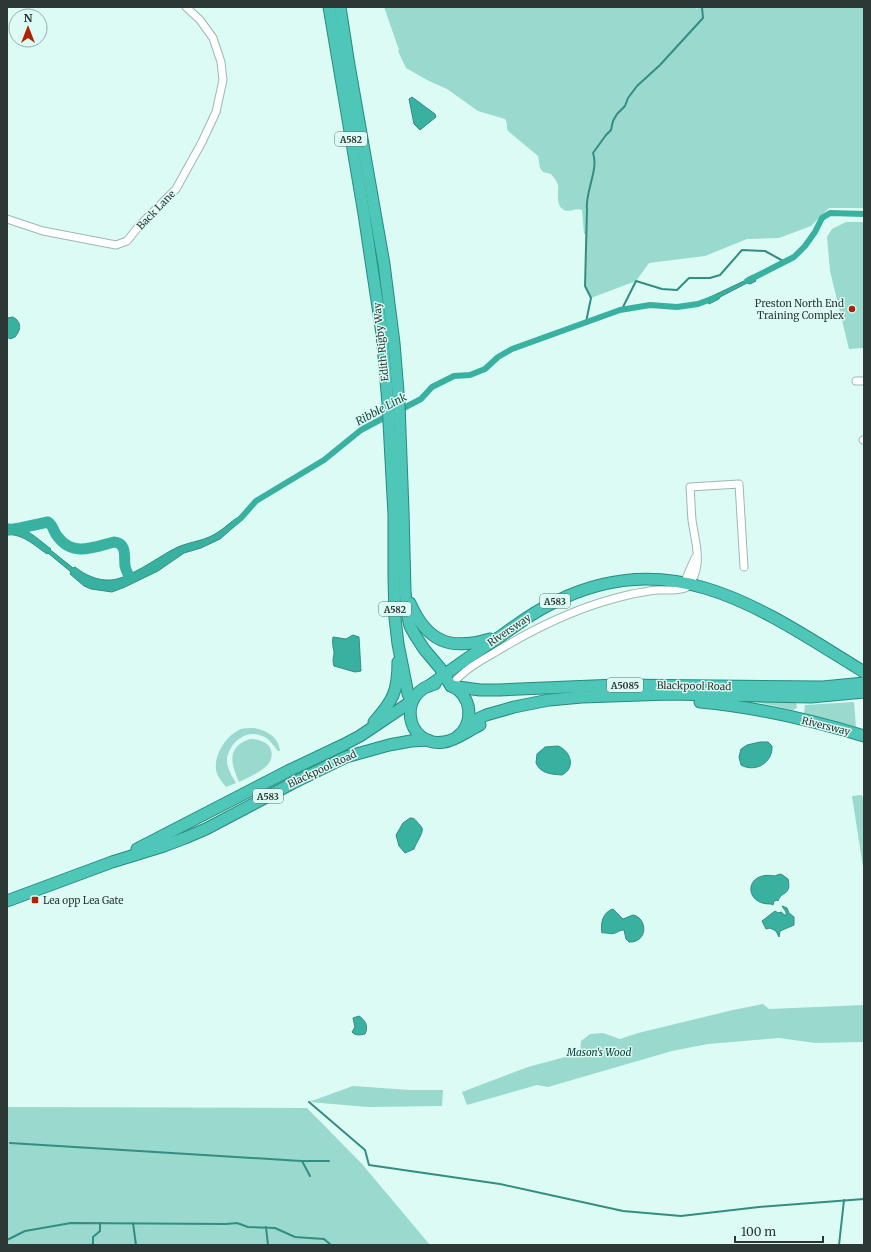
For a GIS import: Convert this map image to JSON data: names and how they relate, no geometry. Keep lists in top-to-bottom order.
{
  "streets": {
    "highway": [
      "A582",
      "Edith Rigby Way",
      "A583",
      "Riversway",
      "A5085",
      "Blackpool Road"
    ],
    "street": ["Back Lane"]
  },
  "crossings": [
    ["Edith Rigby Way", "Riversway"],
    ["Edith Rigby Way", "Blackpool Road"],
    ["Riversway", "Blackpool Road"]
  ],
  "water": ["Ribble Link"],
  "parks": ["Mason's Wood"],
  "places": {
    "other": ["Preston North End Training Complex"],
    "transit": ["Lea opp Lea Gate"]
  },
  "scale_bar": "100 m",
  "north": "top"
}
